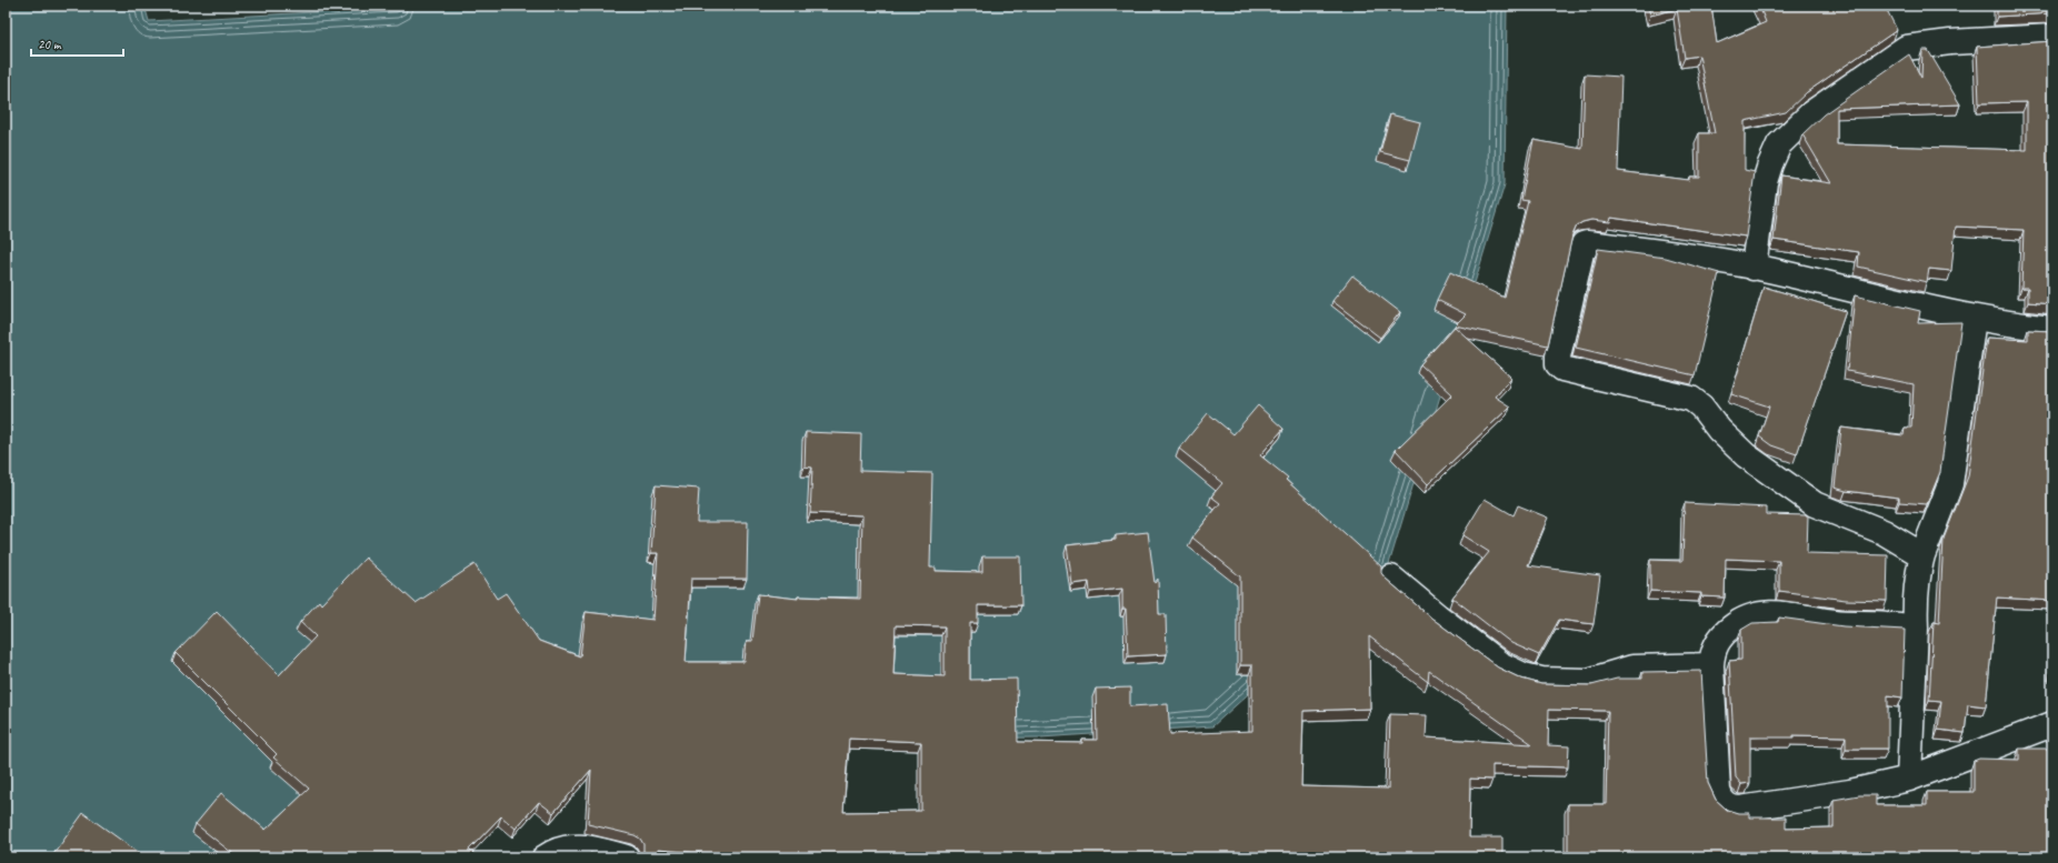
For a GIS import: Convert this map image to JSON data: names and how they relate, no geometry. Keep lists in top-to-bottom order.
{
  "scale_bar": "20 m"
}
